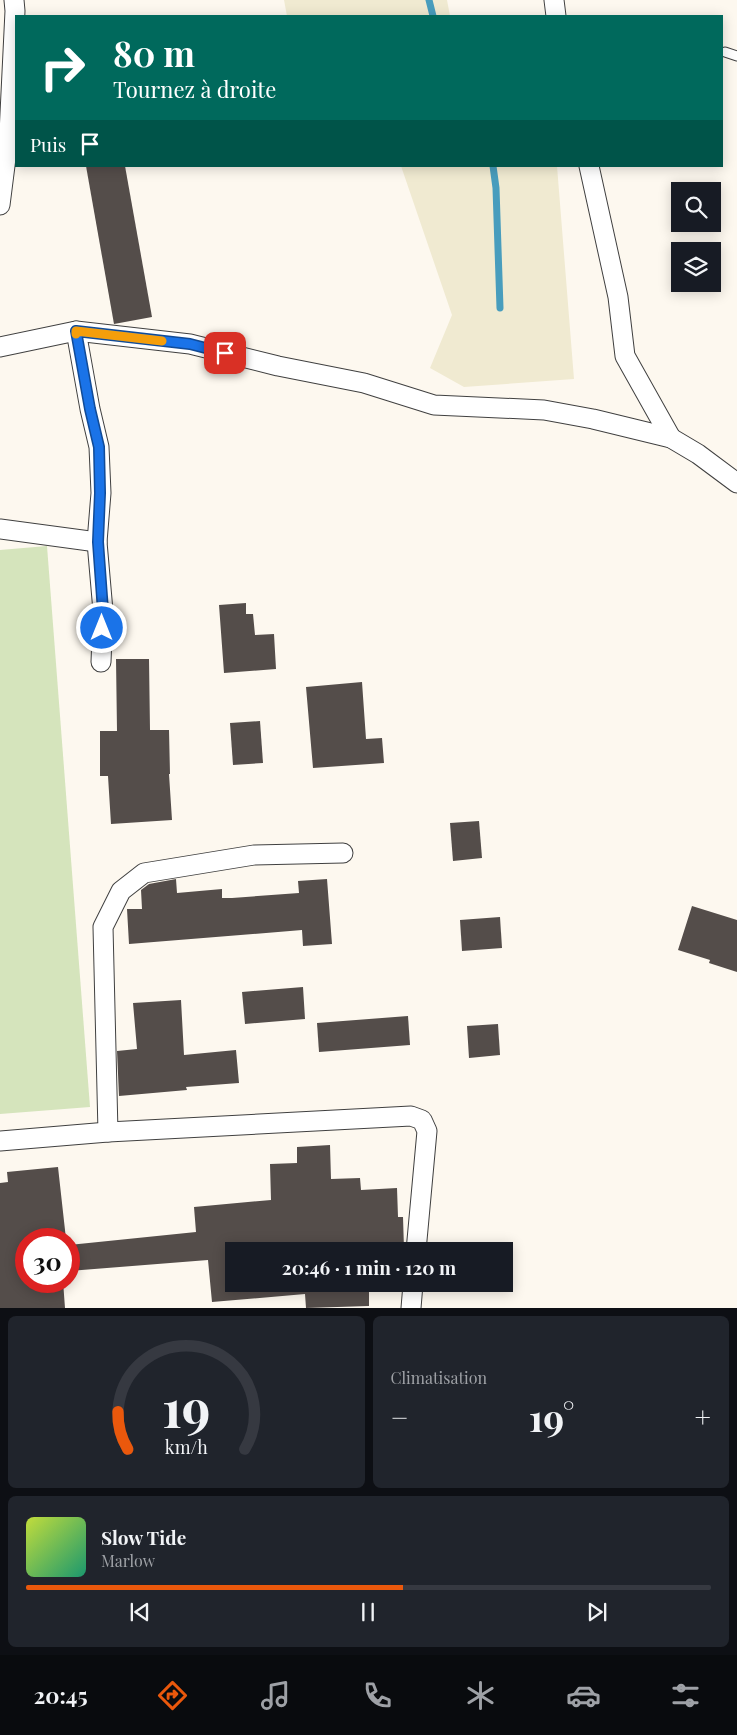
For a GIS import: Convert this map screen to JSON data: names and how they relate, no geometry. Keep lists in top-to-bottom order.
{
  "page": {
    "turn": ["80 m", "Tournez à droite"],
    "then": "Puis",
    "limit": "30",
    "trip": "20:46 · 1 min · 120 m",
    "tile": "Climatisation",
    "heat": ["−", "19°", "+"],
    "song": ["Slow Tide", "Marlow"],
    "tabs": "20:45",
    "gauge": ["19", "km/h"]
  }
}
